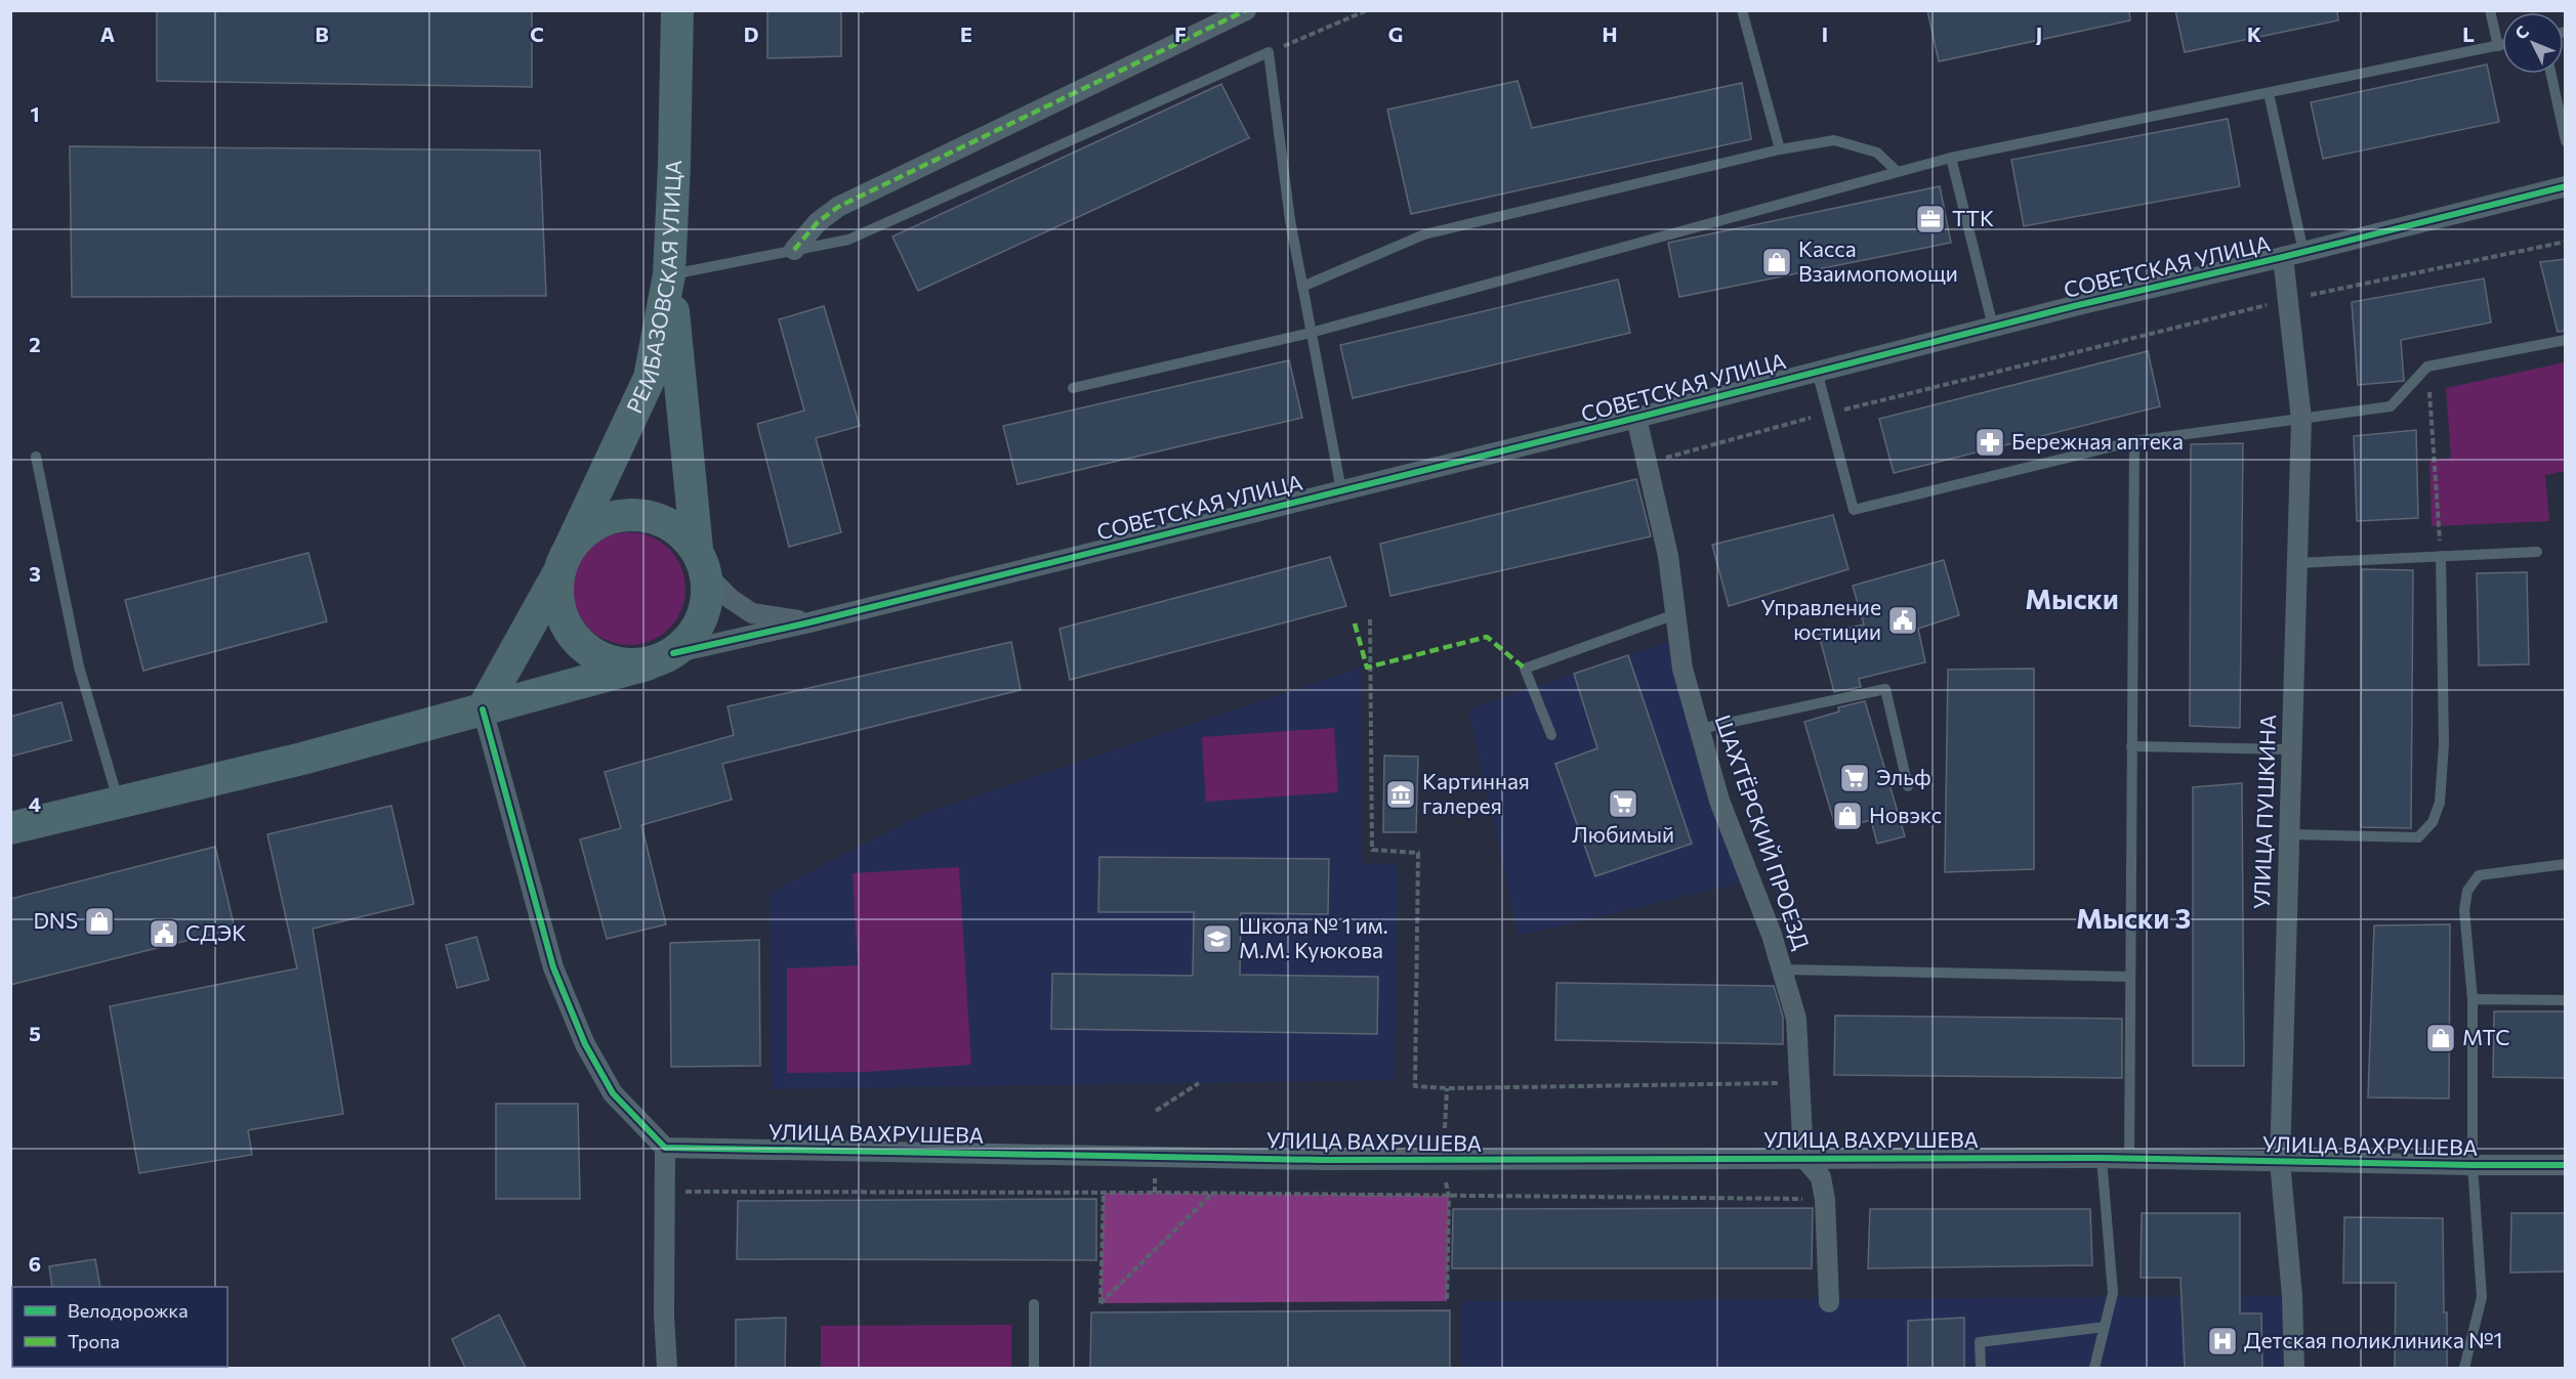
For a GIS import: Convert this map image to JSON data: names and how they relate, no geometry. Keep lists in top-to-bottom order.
{
  "streets": {
    "main road": ["РЕМБАЗОВСКАЯ УЛИЦА"],
    "street": [
      "СОВЕТСКАЯ УЛИЦА",
      "УЛИЦА ПУШКИНА",
      "ШАХТЁРСКИЙ ПРОЕЗД",
      "УЛИЦА ВАХРУШЕВА"
    ]
  },
  "crossings": [
    ["СОВЕТСКАЯ УЛИЦА", "РЕМБАЗОВСКАЯ УЛИЦА"],
    ["СОВЕТСКАЯ УЛИЦА", "УЛИЦА ПУШКИНА"],
    ["СОВЕТСКАЯ УЛИЦА", "ШАХТЁРСКИЙ ПРОЕЗД"],
    ["УЛИЦА ПУШКИНА", "УЛИЦА ВАХРУШЕВА"],
    ["ШАХТЁРСКИЙ ПРОЕЗД", "УЛИЦА ВАХРУШЕВА"]
  ],
  "districts": ["Мыски", "Мыски 3"],
  "places": {
    "office": ["ТТК"],
    "shop": [
      "Касса Взаимопомощи",
      "Новэкс",
      "DNS",
      "МТС"
    ],
    "pharmacy": ["Бережная аптека"],
    "public building": ["Управление юстиции", "СДЭК"],
    "supermarket": ["Эльф", "Любимый"],
    "museum": ["Картинная галерея"],
    "school or university": ["Школа № 1 им. М.М. Куюкова"],
    "hospital": ["Детская поликлиника №1"]
  },
  "legend": ["Велодорожка", "Тропа"],
  "north": "top left",
  "grid": {
    "columns": [
      "A",
      "B",
      "C",
      "D",
      "E",
      "F",
      "G",
      "H",
      "I",
      "J",
      "K",
      "L"
    ],
    "rows": [
      "1",
      "2",
      "3",
      "4",
      "5",
      "6"
    ]
  }
}
